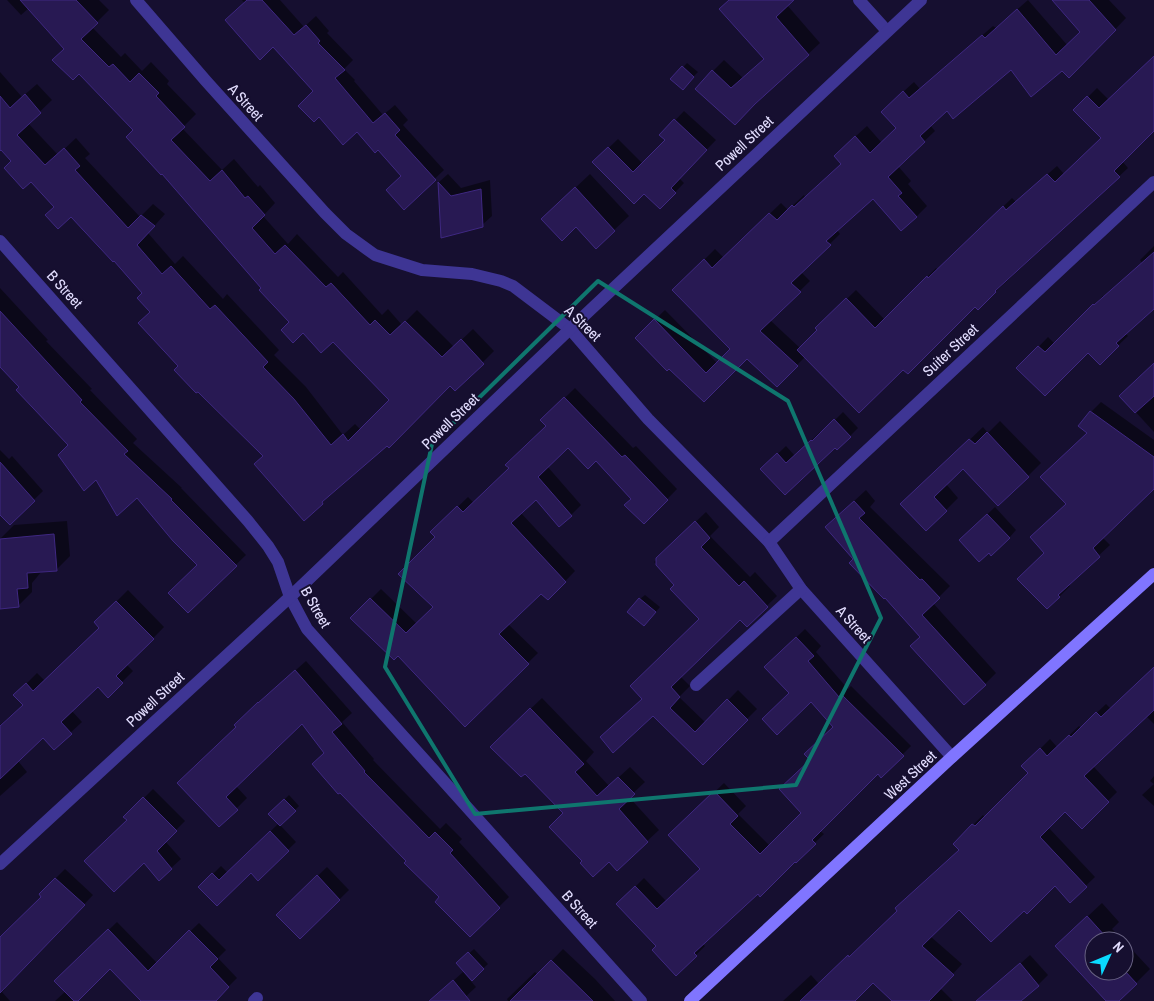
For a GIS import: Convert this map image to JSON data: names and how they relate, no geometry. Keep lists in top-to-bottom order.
{
  "streets": {
    "street": [
      "A Street",
      "Powell Street",
      "B Street",
      "Suiter Street",
      "West Street"
    ]
  },
  "crossings": [
    ["A Street", "Powell Street"],
    ["A Street", "Suiter Street"],
    ["A Street", "West Street"],
    ["Powell Street", "B Street"]
  ],
  "north": "top right"
}
